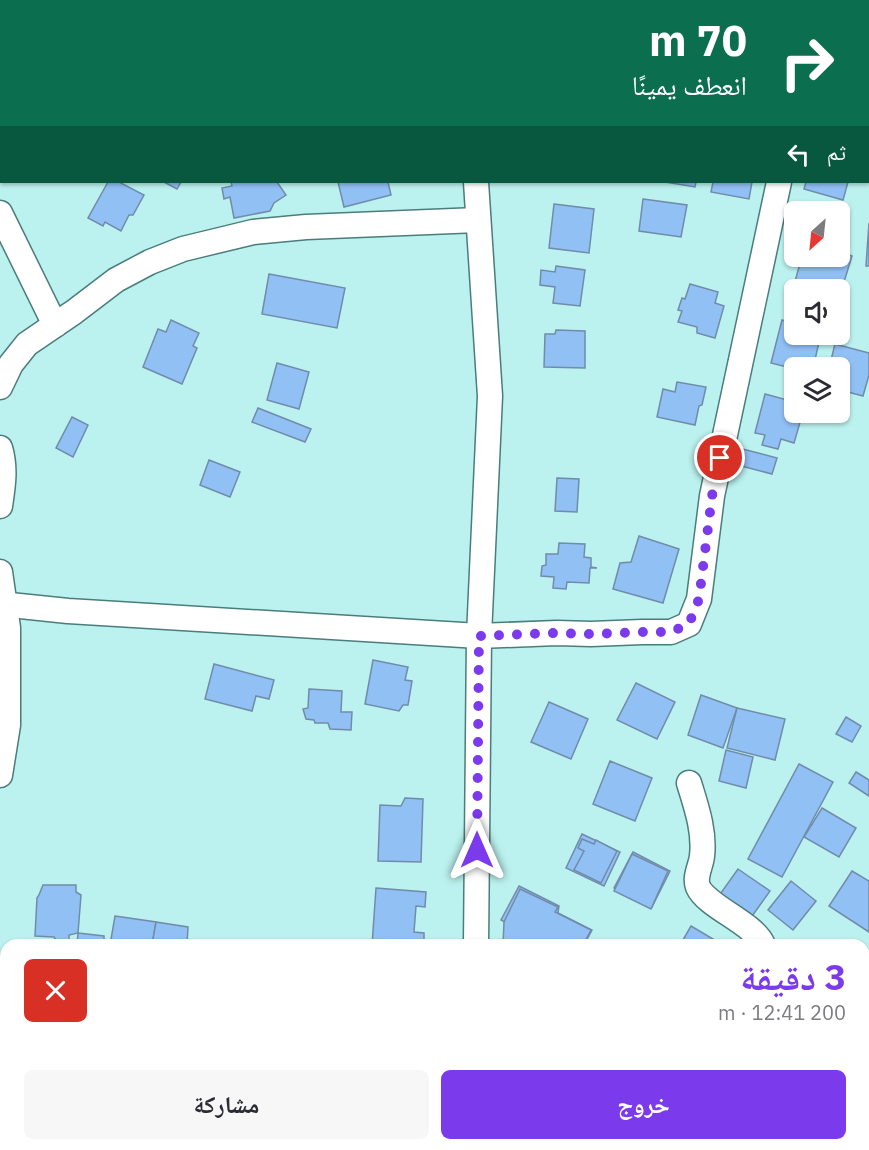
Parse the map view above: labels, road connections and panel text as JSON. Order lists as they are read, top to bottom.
{
  "north": "bottom left",
  "page": {
    "turn": ["70 m", "انعطف يمينًا"],
    "then": "ثم",
    "heading": ["3 دقيقة", "200 m · 12:41"],
    "buttons": ["خروج", "مشاركة"]
  }
}
